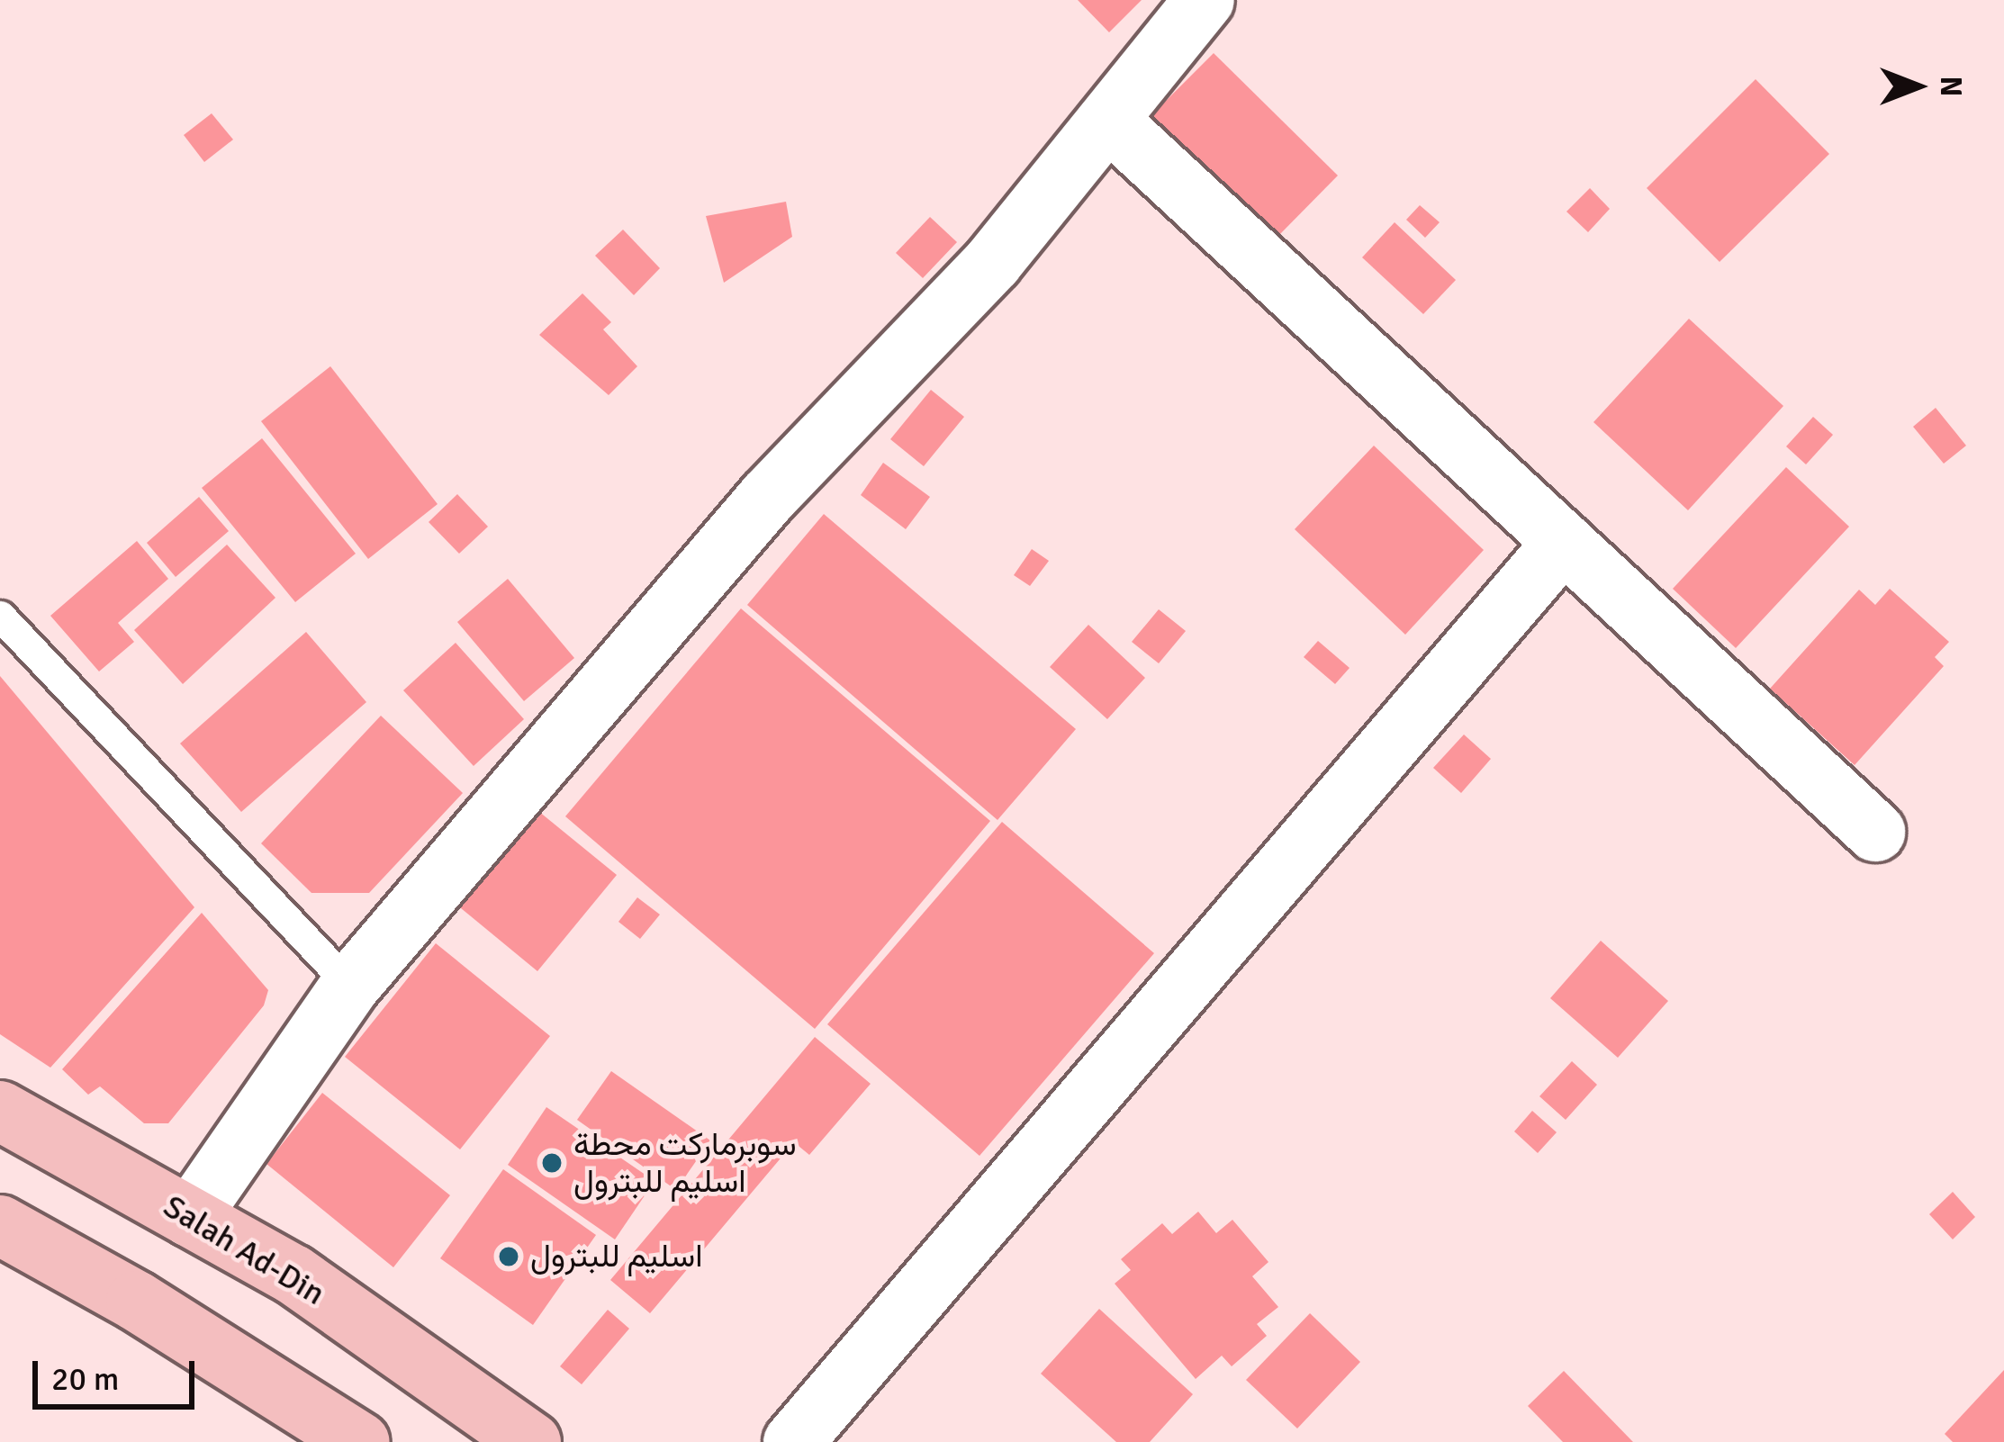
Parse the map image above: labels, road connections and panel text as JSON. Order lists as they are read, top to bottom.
{
  "streets": {
    "highway": ["Salah Ad-Din"]
  },
  "places": ["سوبرماركت محطة اسليم للبترول", "اسليم للبترول"],
  "scale_bar": "20 m",
  "north": "right"
}
